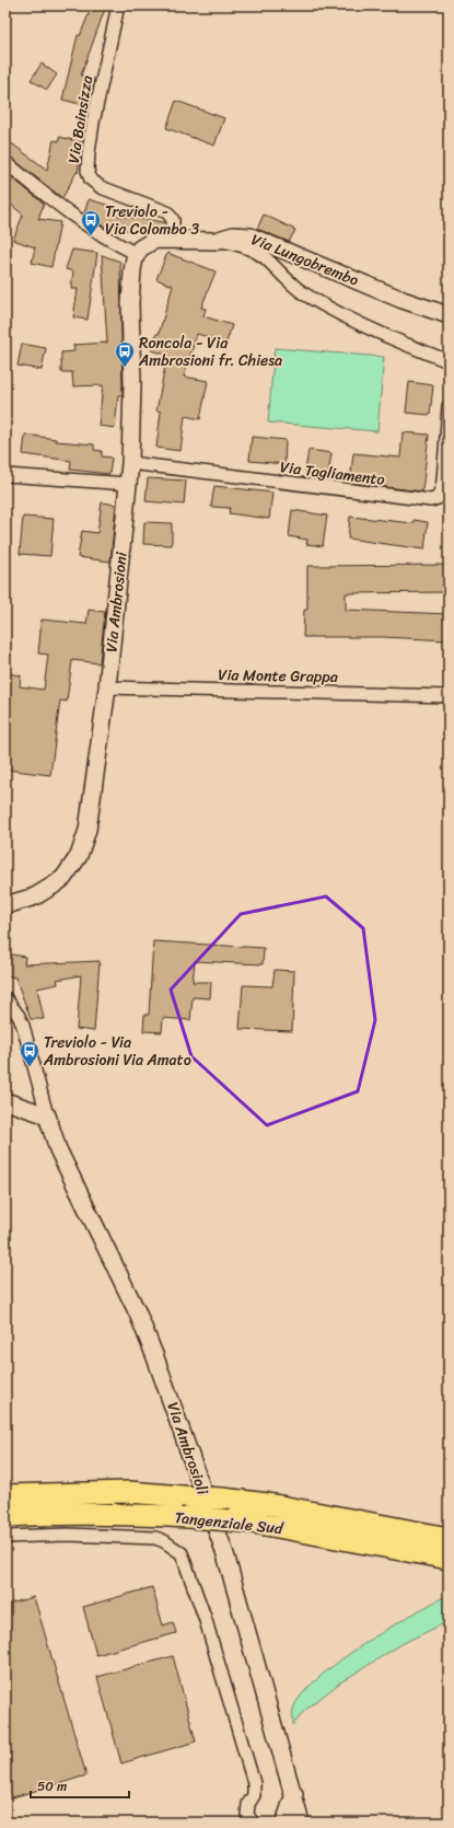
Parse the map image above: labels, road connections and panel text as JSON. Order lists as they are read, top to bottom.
{
  "streets": {
    "highway": ["Tangenziale Sud"],
    "street": [
      "Via Bainsizza",
      "Via Lungobrembo",
      "Via Tagliamento",
      "Via Ambrosioni",
      "Via Monte Grappa",
      "Via Ambrosioli"
    ]
  },
  "crossings": [
    ["Via Bainsizza", "Via Lungobrembo"],
    ["Via Lungobrembo", "Via Ambrosioni"],
    ["Via Tagliamento", "Via Ambrosioni"],
    ["Via Ambrosioni", "Via Monte Grappa"]
  ],
  "places": {
    "bus stop": ["Treviolo - Via Colombo 3", "Roncola - Via Ambrosioni fr. Chiesa", "Treviolo - Via Ambrosioni Via Amato"]
  },
  "scale_bar": "50 m"
}
